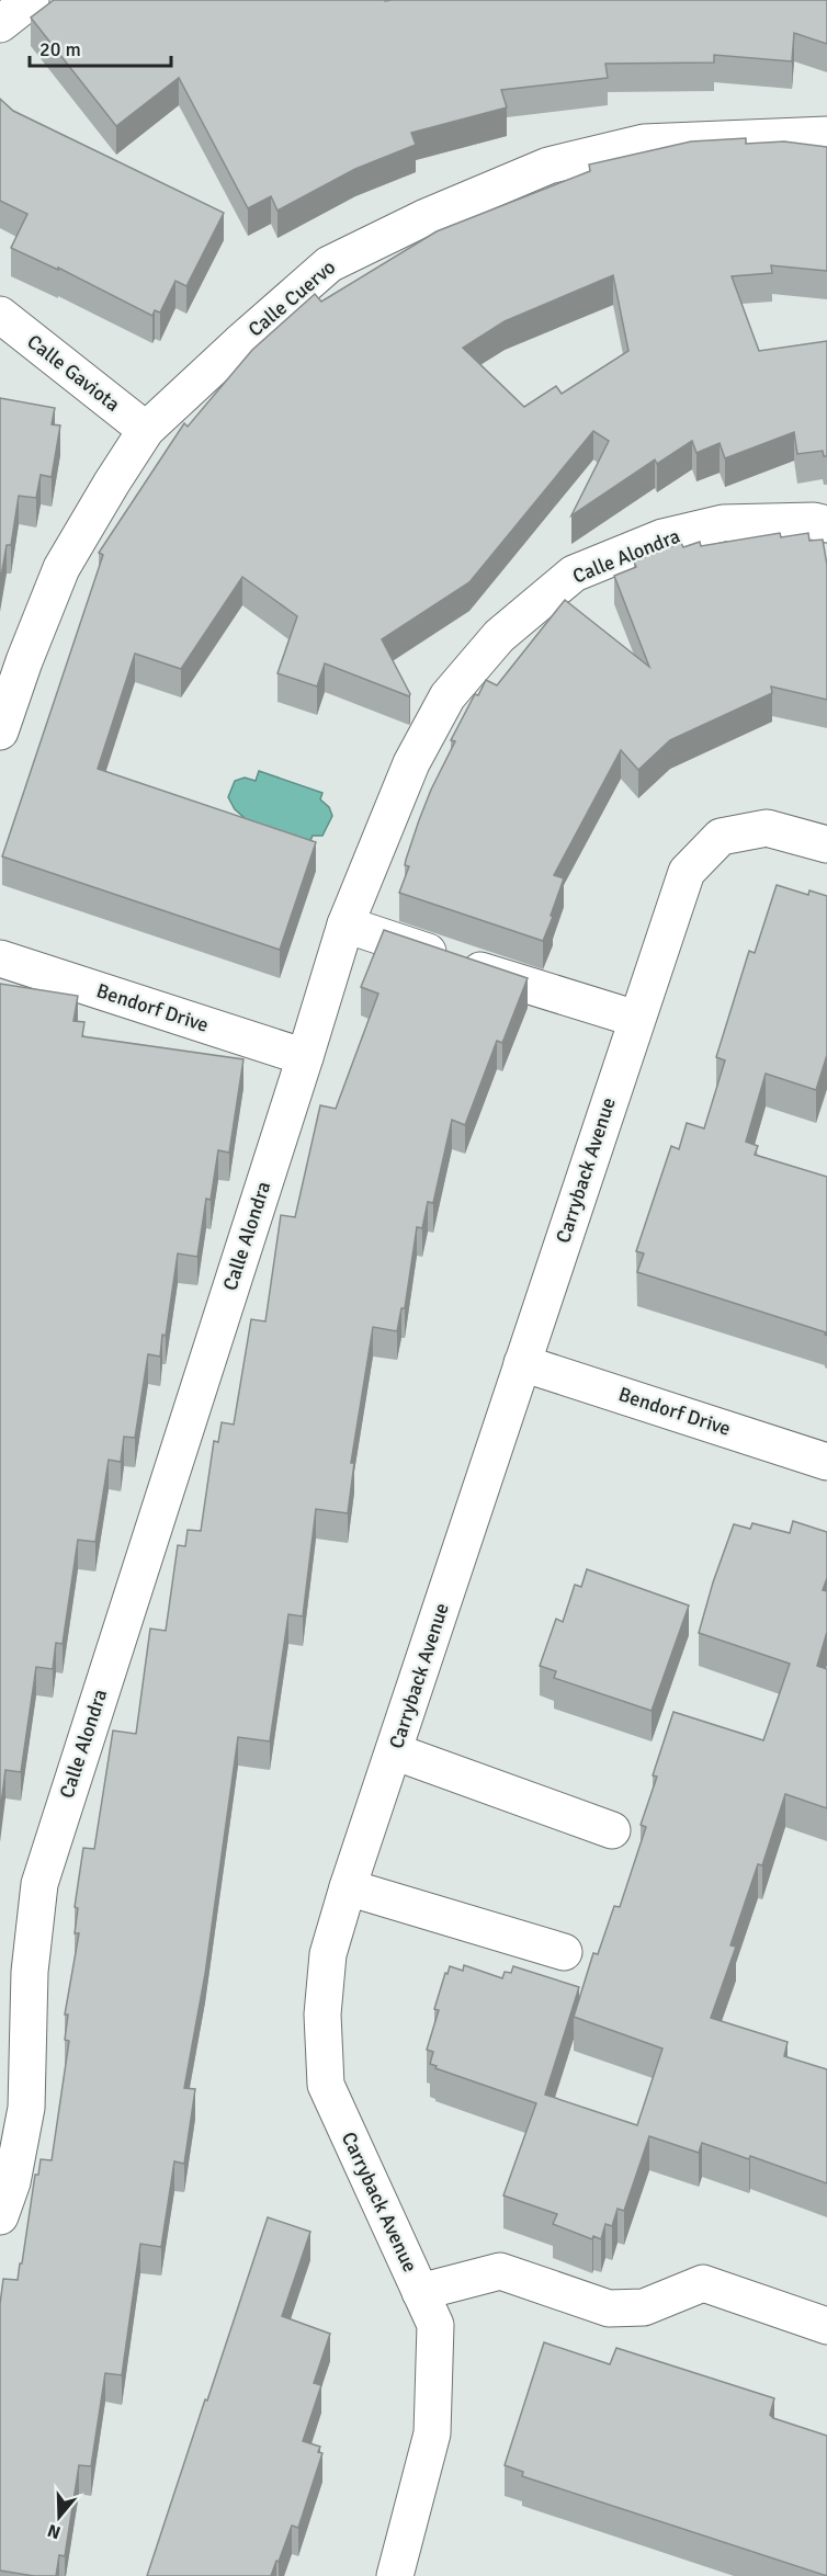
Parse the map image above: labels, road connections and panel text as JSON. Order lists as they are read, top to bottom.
{
  "streets": {
    "street": [
      "Calle Cuervo",
      "Calle Gaviota",
      "Calle Alondra",
      "Bendorf Drive",
      "Carryback Avenue"
    ]
  },
  "crossings": [
    ["Calle Cuervo", "Calle Gaviota"],
    ["Calle Alondra", "Bendorf Drive"],
    ["Bendorf Drive", "Carryback Avenue"]
  ],
  "scale_bar": "20 m",
  "north": "bottom"
}
